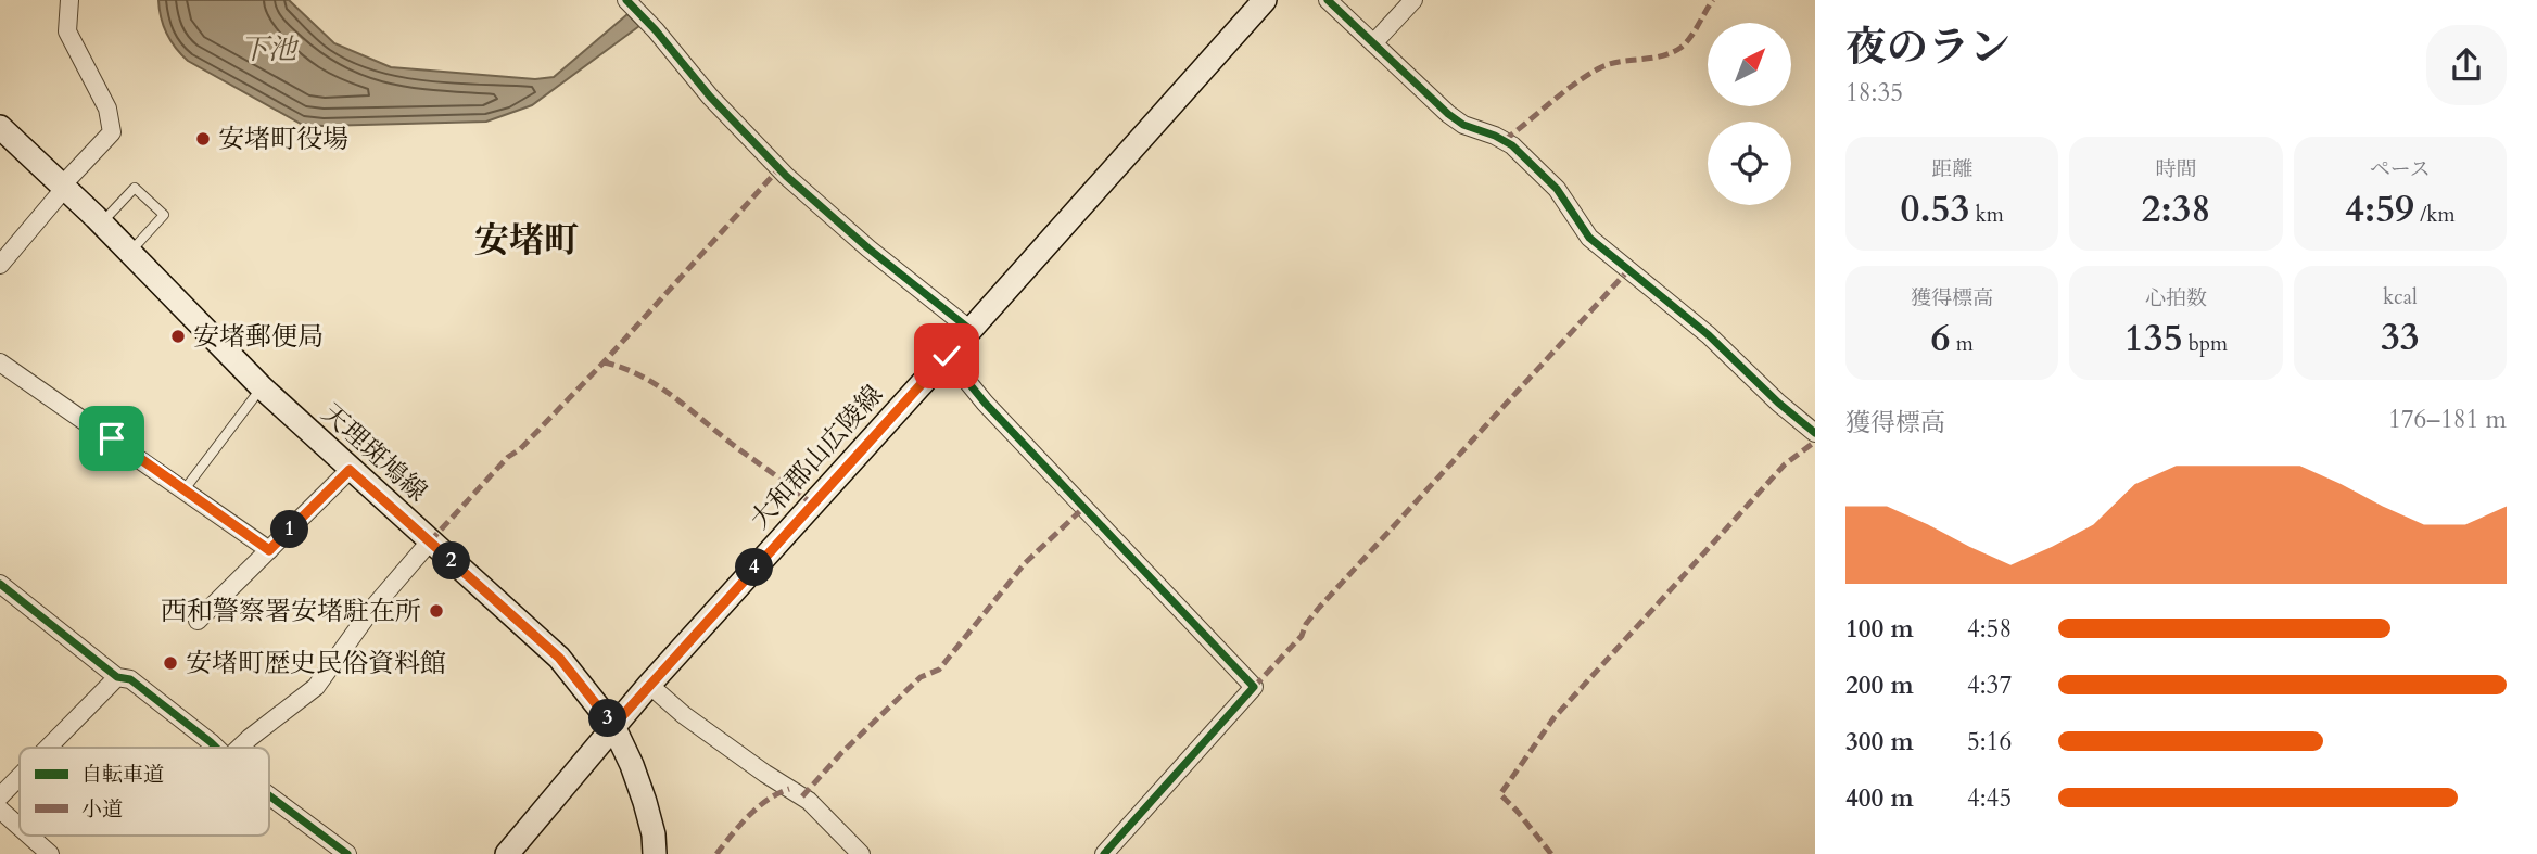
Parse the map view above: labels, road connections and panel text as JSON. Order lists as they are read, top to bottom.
{
  "streets": {
    "main road": ["天理斑鳩線", "大和郡山広陵線"]
  },
  "crossings": [
    ["天理斑鳩線", "大和郡山広陵線"]
  ],
  "districts": ["安堵町"],
  "water": ["下池"],
  "places": [
    "安堵町役場",
    "安堵郵便局",
    "西和警察署安堵駐在所",
    "安堵町歴史民俗資料館"
  ],
  "legend": ["自転車道", "小道"],
  "north": "top right",
  "page": {
    "heading": ["夜のラン", "18:35"],
    "stats": [
      ["距離", "0.53 km"],
      ["時間", "2:38"],
      ["ペース", "4:59 /km"],
      ["獲得標高", "6 m"],
      ["心拍数", "135 bpm"],
      ["kcal", "33"]
    ],
    "chart": ["獲得標高", "176–181 m"],
    "pins": [
      "1",
      "2",
      "4",
      "3"
    ],
    "list": [
      {
        "name": "100 m",
        "note": "4:58"
      },
      {
        "name": "200 m",
        "note": "4:37"
      },
      {
        "name": "300 m",
        "note": "5:16"
      },
      {
        "name": "400 m",
        "note": "4:45"
      }
    ]
  }
}
